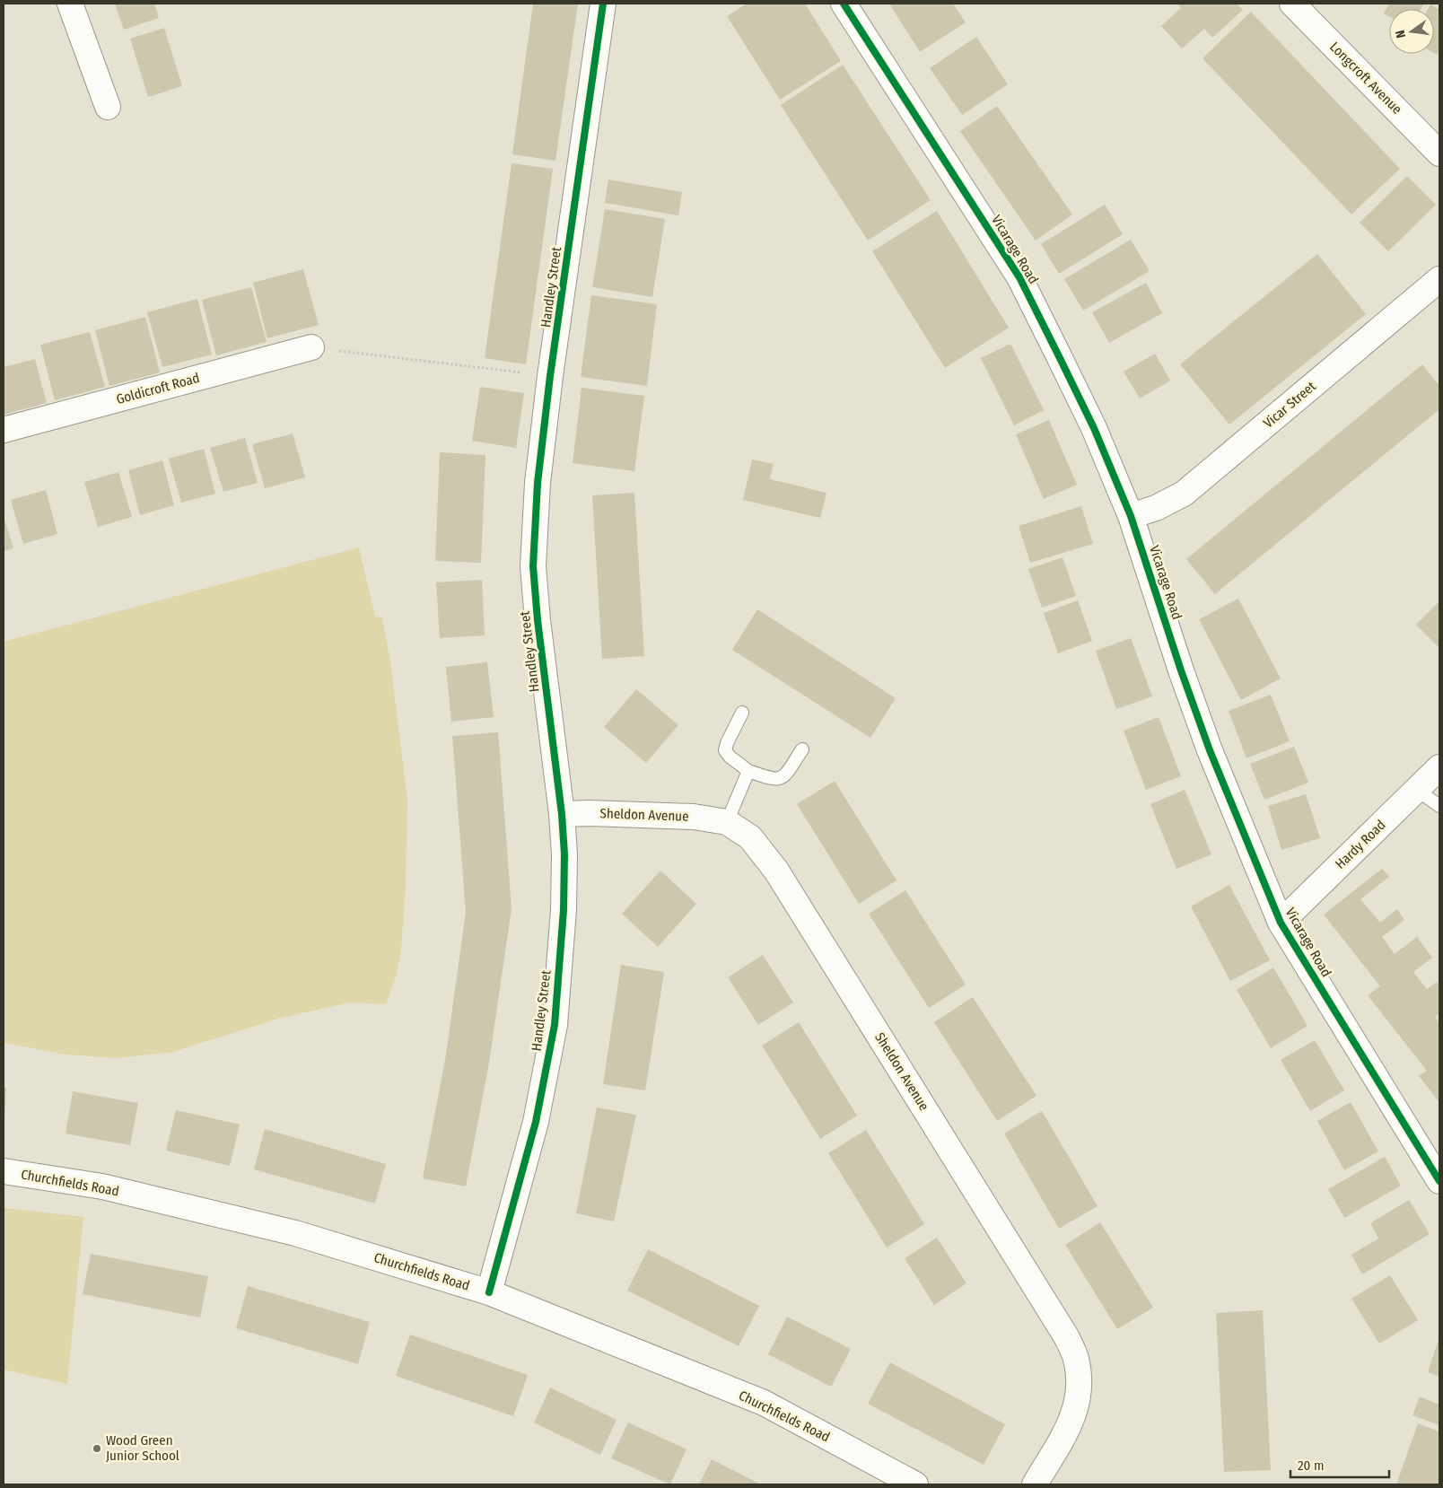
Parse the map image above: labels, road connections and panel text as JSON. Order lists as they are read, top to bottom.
{
  "streets": {
    "street": [
      "Longcroft Avenue",
      "Vicarage Road",
      "Handley Street",
      "Goldicroft Road",
      "Vicar Street",
      "Sheldon Avenue",
      "Hardy Road",
      "Churchfields Road"
    ]
  },
  "crossings": [
    ["Vicarage Road", "Vicar Street"],
    ["Vicarage Road", "Hardy Road"],
    ["Handley Street", "Sheldon Avenue"],
    ["Handley Street", "Churchfields Road"]
  ],
  "places": ["Wood Green Junior School"],
  "scale_bar": "20 m",
  "north": "left"
}
